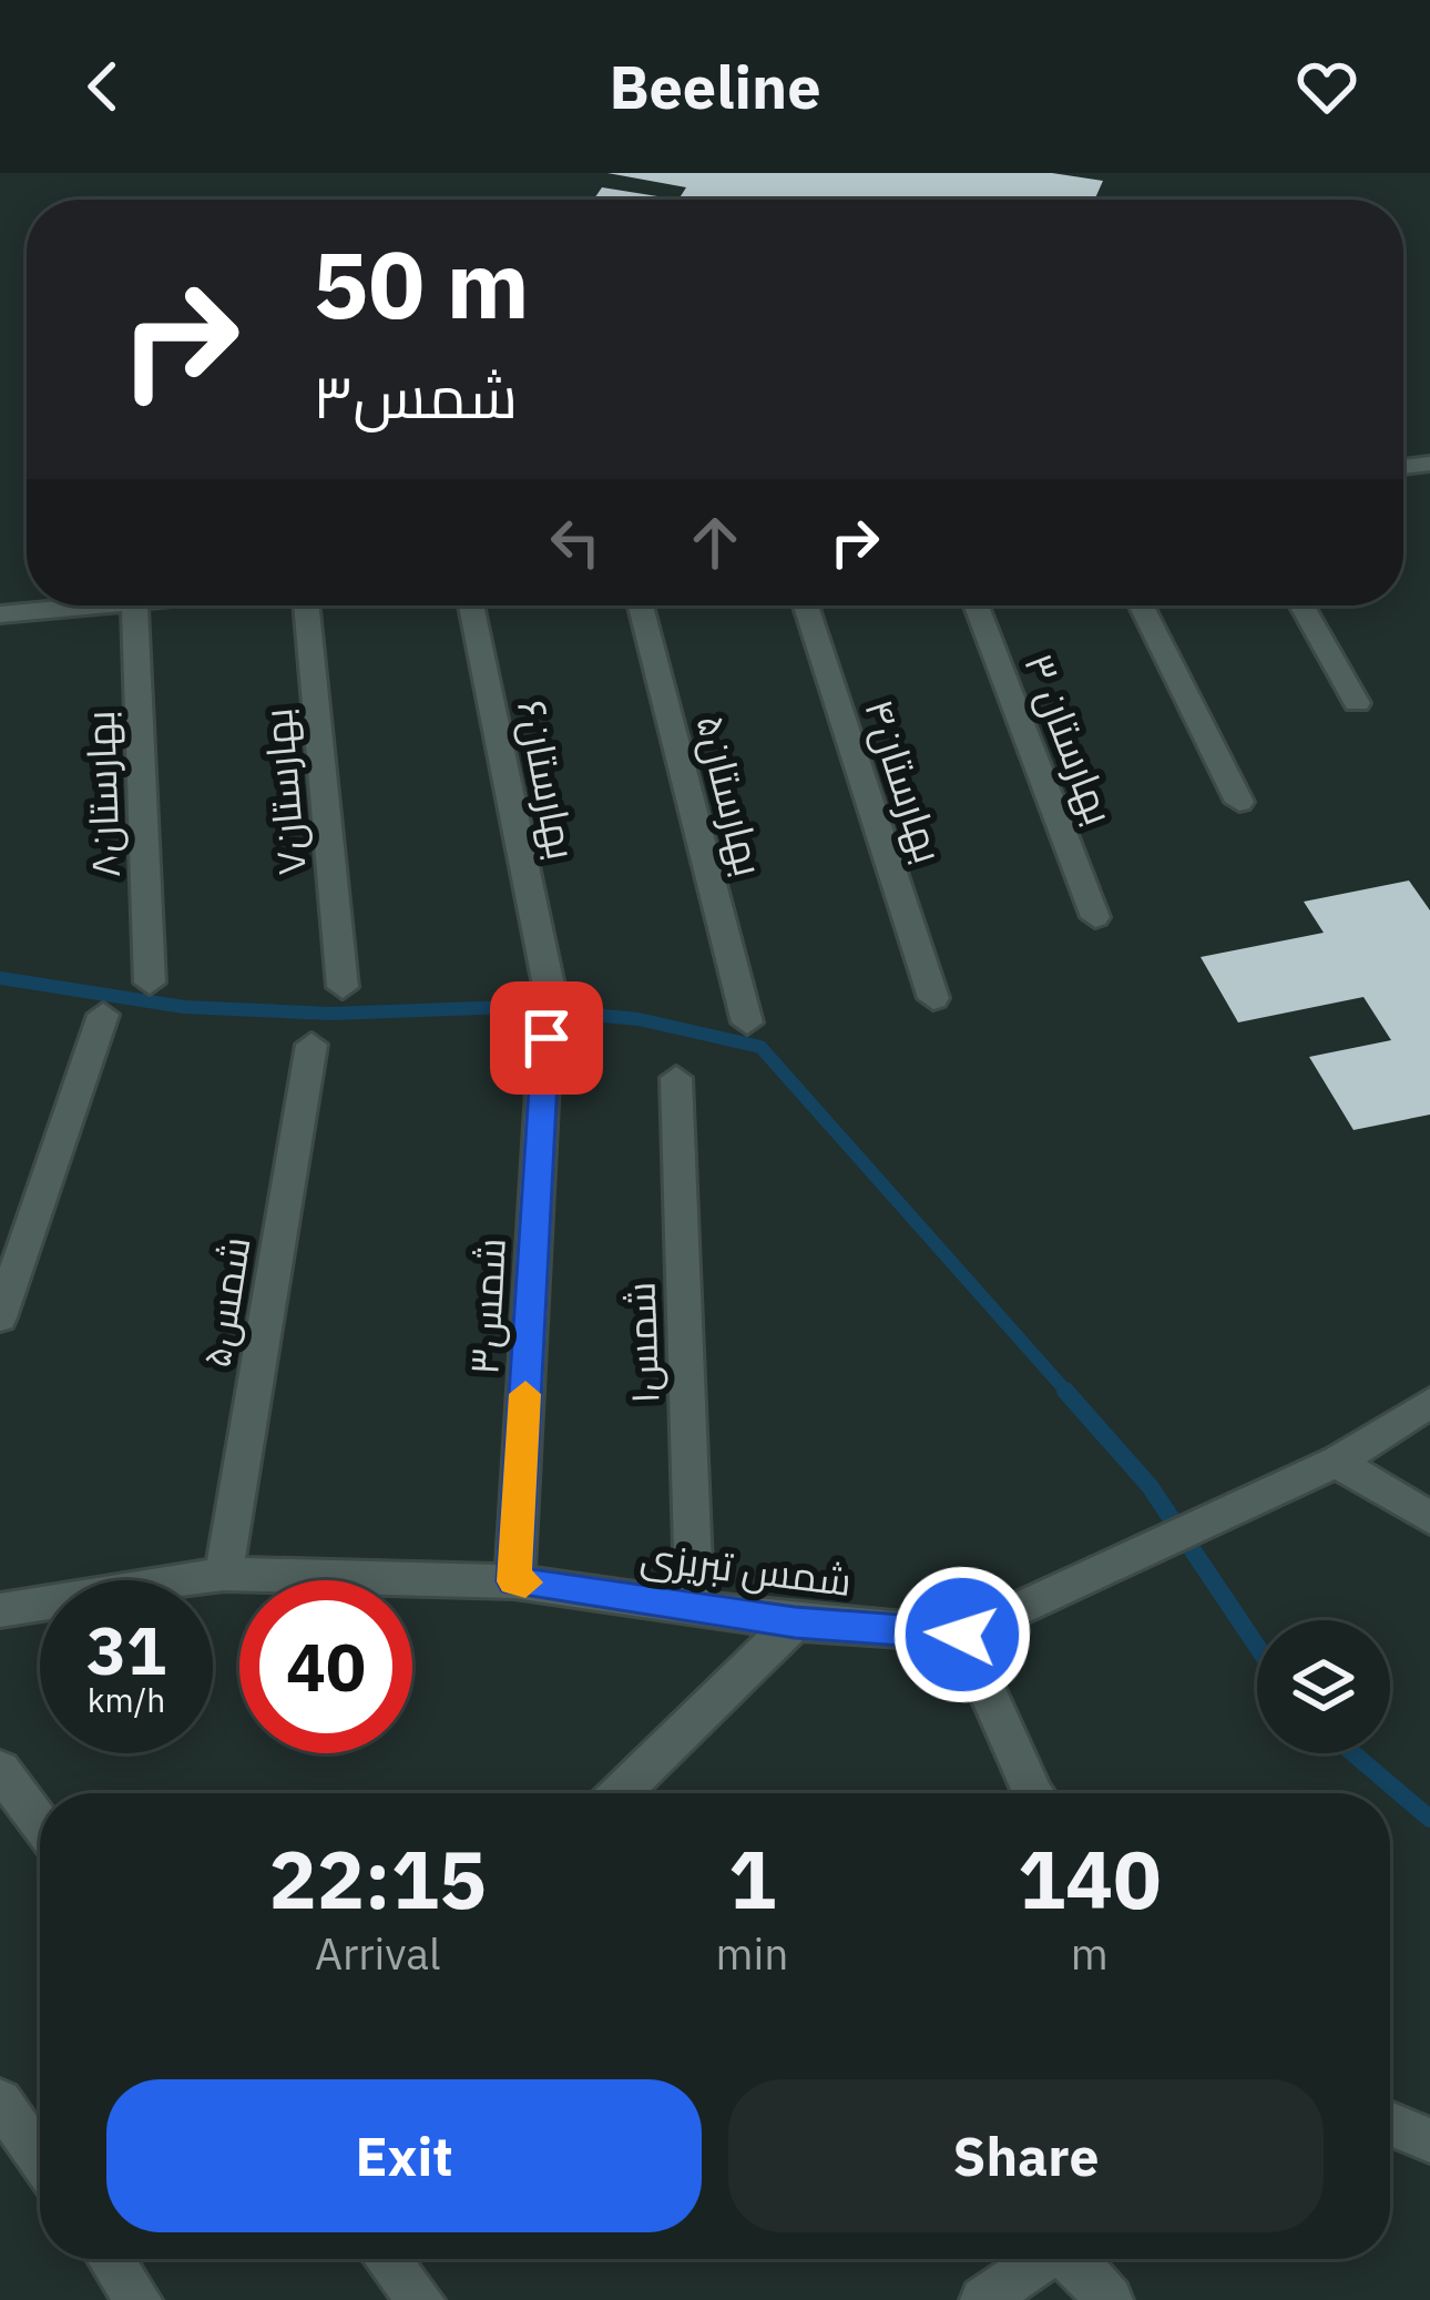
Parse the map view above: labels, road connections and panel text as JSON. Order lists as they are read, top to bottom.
{
  "streets": {
    "street": [
      "بهارستان ۳",
      "بهارستان۶",
      "بهارستان۴",
      "بهارستان۷",
      "بهارستان۸",
      "بهارستان۵",
      "شمس۵",
      "شمس۳",
      "شمس۱",
      "شمس تبریزی"
    ]
  },
  "crossings": [
    ["شمس۵", "شمس تبریزی"],
    ["شمس۳", "شمس تبریزی"],
    ["شمس۱", "شمس تبریزی"]
  ],
  "page": {
    "header": "Beeline",
    "turn": ["50 m", "شمس۳"],
    "speed": "31 km/h",
    "limit": "40",
    "eta": [
      "22:15",
      "Arrival",
      "1",
      "min",
      "140",
      "m"
    ],
    "buttons": ["Exit", "Share"]
  }
}
